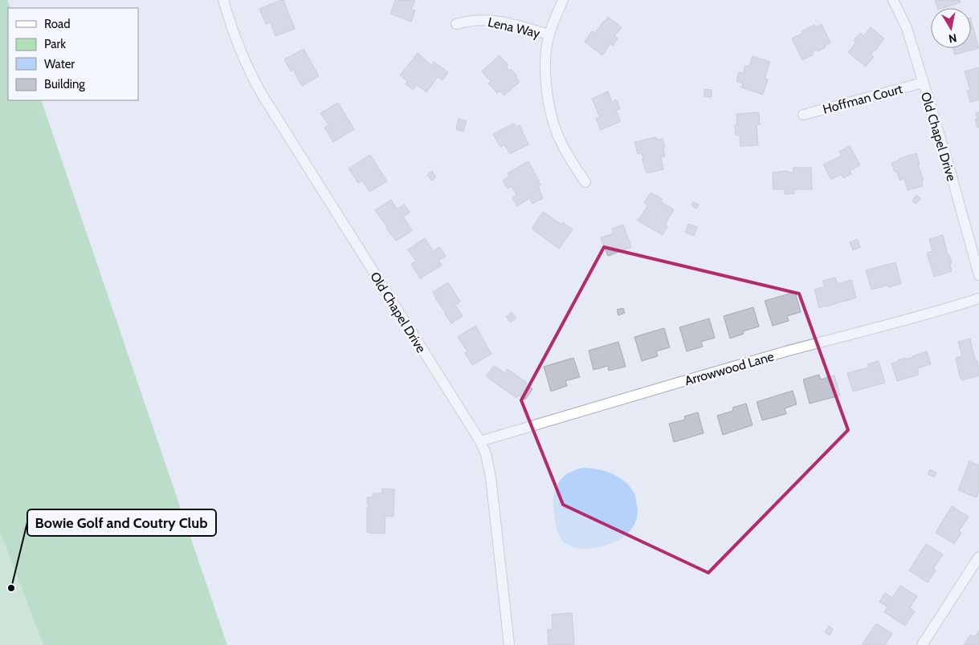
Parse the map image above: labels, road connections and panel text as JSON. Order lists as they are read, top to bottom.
{
  "streets": {
    "street": [
      "Lena Way",
      "Hoffman Court",
      "Old Chapel Drive",
      "Arrowwood Lane"
    ]
  },
  "crossings": [
    ["Hoffman Court", "Old Chapel Drive"],
    ["Old Chapel Drive", "Arrowwood Lane"]
  ],
  "places": ["Bowie Golf and Coutry Club"],
  "legend": [
    "Road",
    "Park",
    "Water",
    "Building"
  ],
  "north": "bottom"
}
